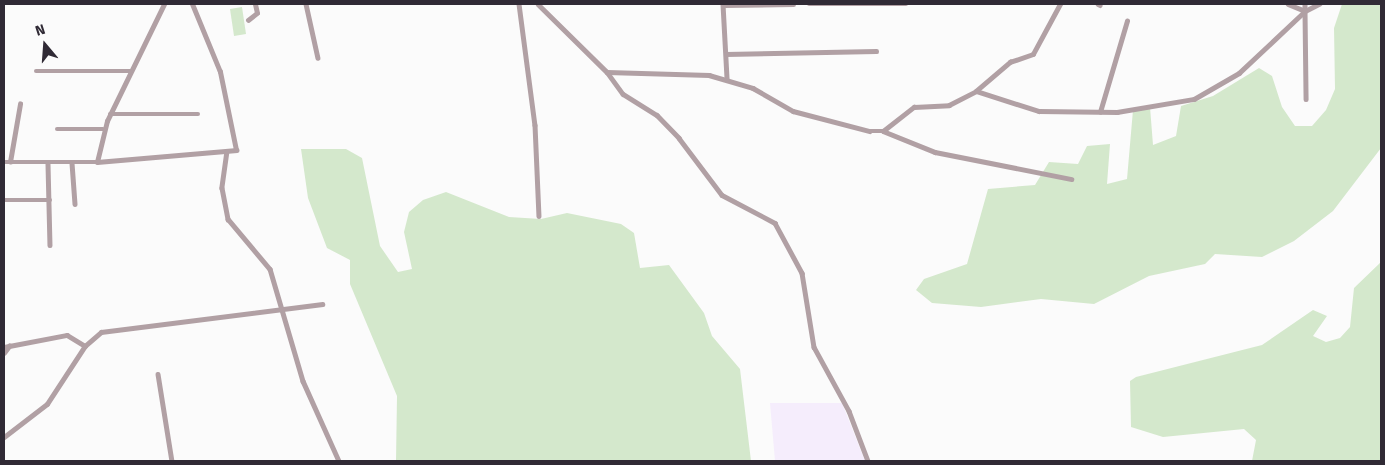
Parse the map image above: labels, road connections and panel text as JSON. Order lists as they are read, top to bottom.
{
  "north": "top"
}
